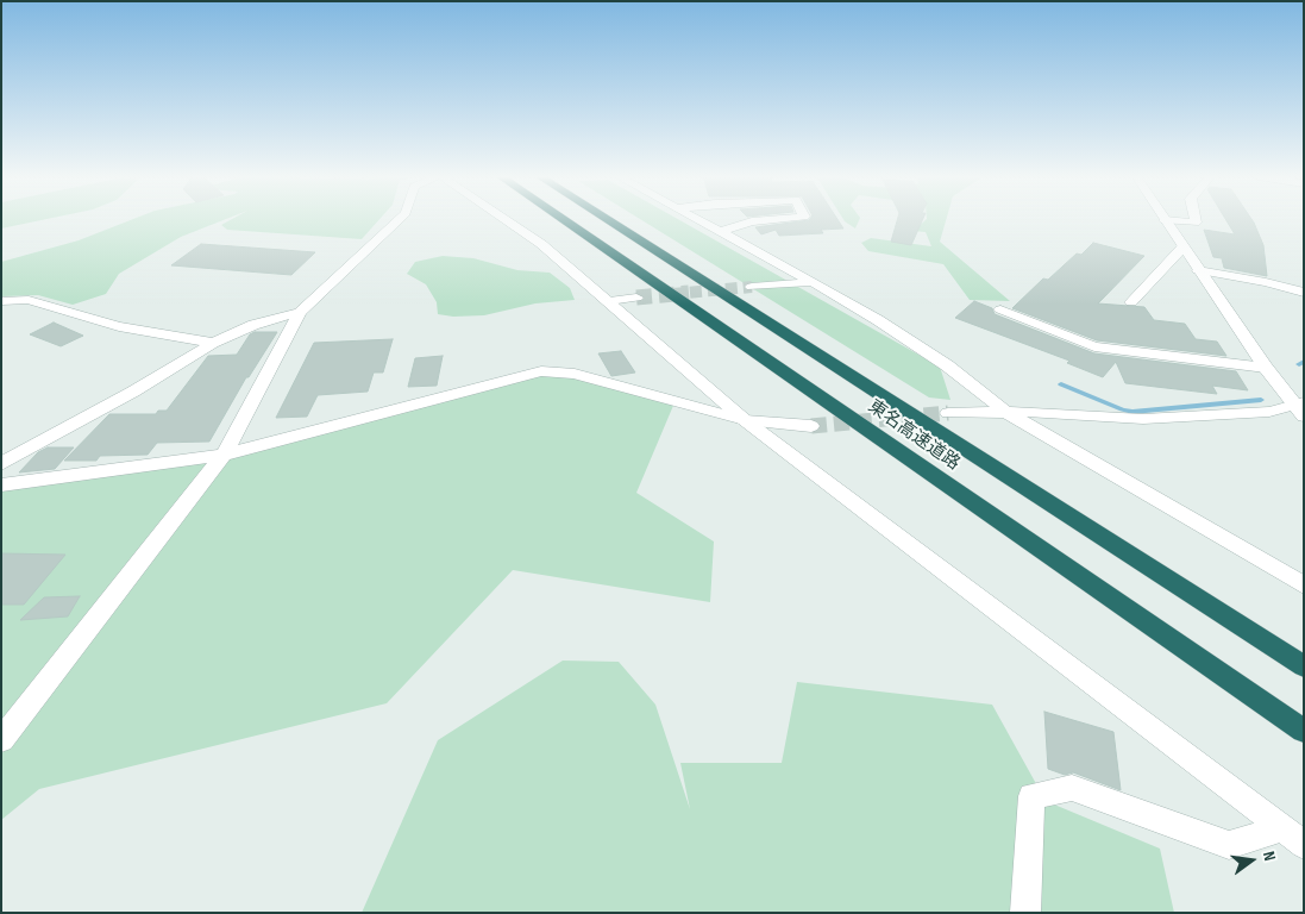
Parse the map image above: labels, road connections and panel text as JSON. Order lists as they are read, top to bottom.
{
  "streets": {
    "highway": ["東名高速道路"]
  },
  "north": "right"
}
